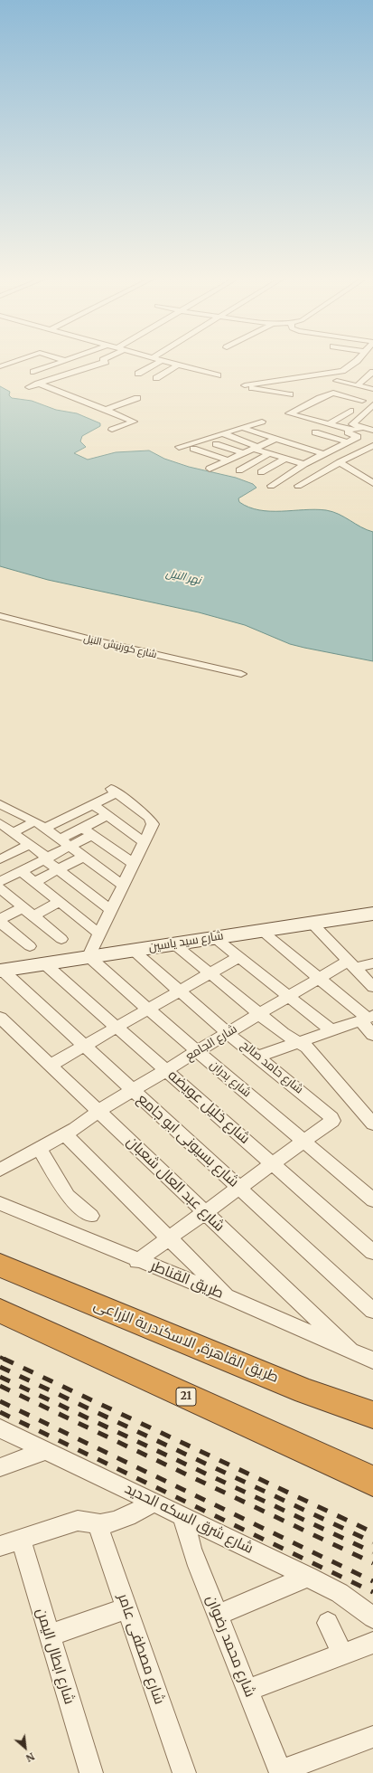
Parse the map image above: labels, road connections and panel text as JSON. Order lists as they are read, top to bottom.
{
  "streets": {
    "highway": ["طريق القاهرة, الاسكندرية الزراعى", "21"],
    "street": [
      "شارع كورنيش النيل",
      "شارع سيد ياسين",
      "شارع الجامع",
      "شارع حامد صالح",
      "شارع بدران",
      "شارع خليل عويضه",
      "شارع بسيونى ابو جامع",
      "شارع عبد العال شعبان",
      "طريق القناطر",
      "شارع شرق السكه الحديد",
      "شارع محمد رضوان",
      "شارع مصطفى عامر",
      "شارع ابطال اليمن"
    ]
  },
  "crossings": [
    ["شارع سيد ياسين", "شارع حامد صالح"],
    ["شارع سيد ياسين", "شارع بدران"],
    ["شارع سيد ياسين", "شارع خليل عويضه"],
    ["شارع سيد ياسين", "شارع بسيونى ابو جامع"],
    ["شارع الجامع", "شارع حامد صالح"],
    ["شارع الجامع", "شارع بدران"],
    ["شارع الجامع", "شارع خليل عويضه"],
    ["شارع الجامع", "شارع بسيونى ابو جامع"],
    ["شارع الجامع", "شارع عبد العال شعبان"],
    ["شارع حامد صالح", "شارع بدران"],
    ["شارع عبد العال شعبان", "طريق القناطر"],
    ["شارع شرق السكه الحديد", "شارع محمد رضوان"]
  ],
  "water": ["نهر النيل"],
  "north": "bottom right"
}
